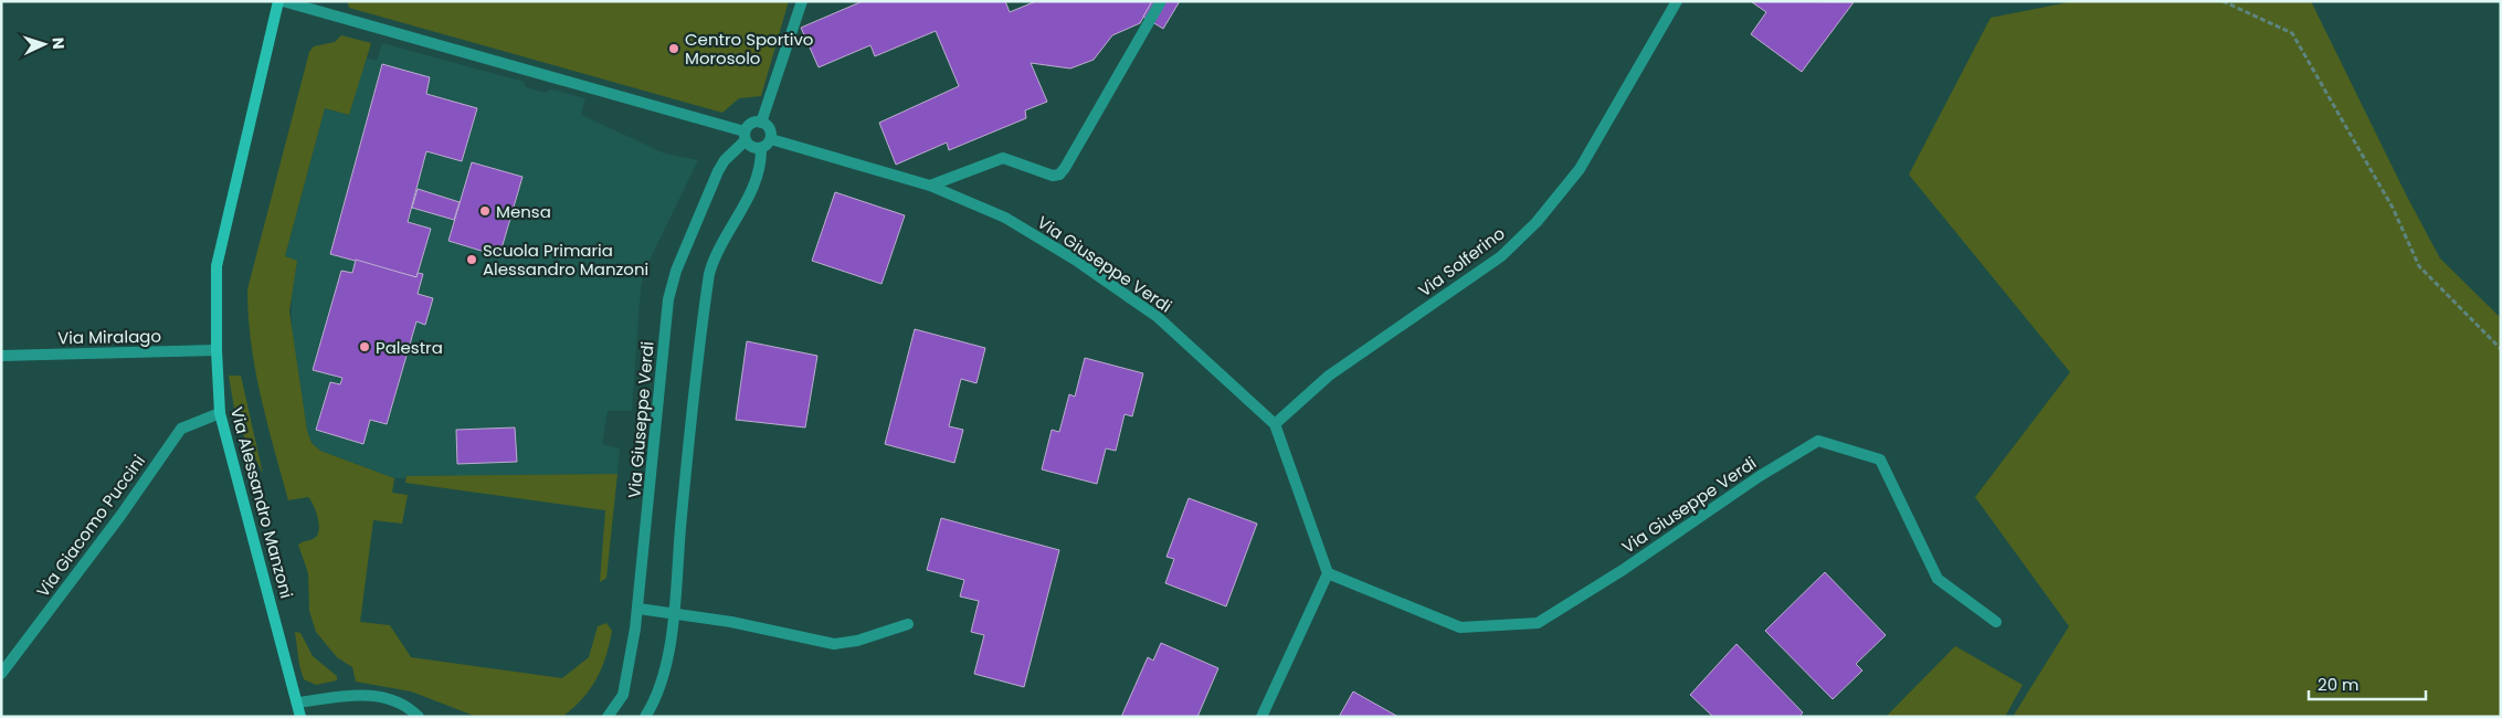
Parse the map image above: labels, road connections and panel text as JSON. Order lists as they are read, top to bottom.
{
  "streets": {
    "street": [
      "Via Solferino",
      "Via Giuseppe Verdi",
      "Via Miralago",
      "Via Alessandro Manzoni",
      "Via Giacomo Puccini"
    ]
  },
  "crossings": [
    ["Via Solferino", "Via Giuseppe Verdi"],
    ["Via Miralago", "Via Alessandro Manzoni"],
    ["Via Alessandro Manzoni", "Via Giacomo Puccini"]
  ],
  "places": [
    "Centro Sportivo Morosolo",
    "Mensa",
    "Scuola Primaria Alessandro Manzoni",
    "Palestra"
  ],
  "scale_bar": "20 m",
  "north": "right"
}
